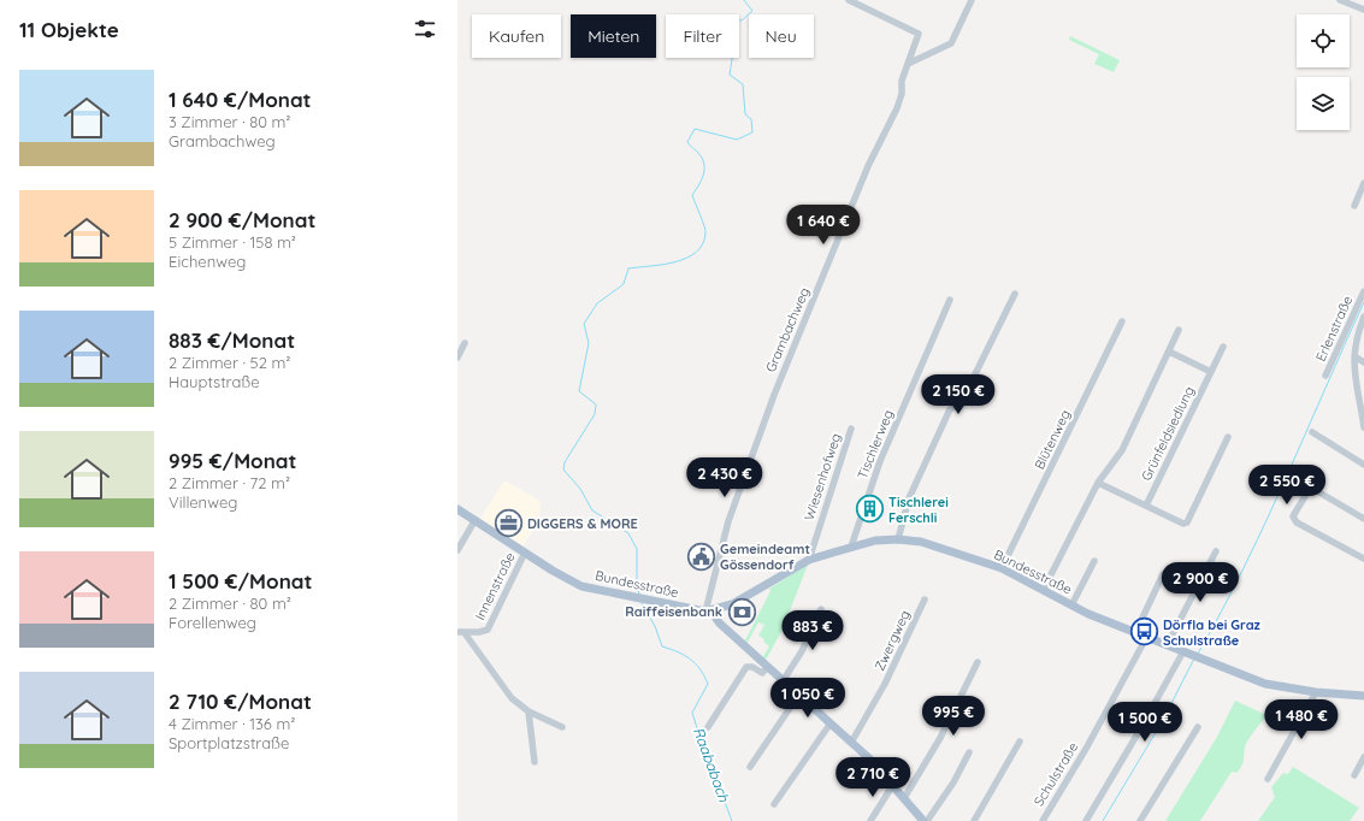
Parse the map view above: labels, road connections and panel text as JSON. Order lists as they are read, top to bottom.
{
  "streets": {
    "main road": ["Bundesstraße"],
    "street": [
      "Erlenstraße",
      "Grambachweg",
      "Grünfeldsiedlung",
      "Blütenweg",
      "Tischlerweg",
      "Wiesenhofweg",
      "Innenstraße",
      "Zwergweg",
      "Schulstraße"
    ]
  },
  "crossings": [
    ["Grambachweg", "Bundesstraße"],
    ["Blütenweg", "Bundesstraße"],
    ["Tischlerweg", "Bundesstraße"],
    ["Wiesenhofweg", "Bundesstraße"],
    ["Bundesstraße", "Innenstraße"],
    ["Bundesstraße", "Schulstraße"]
  ],
  "water": ["Raababach"],
  "places": {
    "building": ["Tischlerei Ferschli"],
    "office": ["DIGGERS & MORE"],
    "public building": ["Gemeindeamt Gössendorf"],
    "bank": ["Raiffeisenbank"],
    "bus stop": ["Dörfla bei Graz Schulstraße"]
  },
  "page": {
    "heading": "11 Objekte",
    "chip": [
      "Kaufen",
      "Mieten",
      "Filter",
      "Neu"
    ],
    "list": [
      {
        "name": "1 640 €/Monat",
        "note": "3 Zimmer · 80 m² · Grambachweg"
      },
      {
        "name": "2 900 €/Monat",
        "note": "5 Zimmer · 158 m² · Eichenweg"
      },
      {
        "name": "883 €/Monat",
        "note": "2 Zimmer · 52 m² · Hauptstraße"
      },
      {
        "name": "995 €/Monat",
        "note": "2 Zimmer · 72 m² · Villenweg"
      },
      {
        "name": "1 500 €/Monat",
        "note": "2 Zimmer · 80 m² · Forellenweg"
      },
      {
        "name": "2 710 €/Monat",
        "note": "4 Zimmer · 136 m² · Sportplatzstraße"
      }
    ],
    "price": [
      "1 640 €",
      "2 150 €",
      "2 430 €",
      "2 550 €",
      "2 900 €",
      "883 €",
      "1 050 €",
      "995 €",
      "1 480 €",
      "1 500 €",
      "2 710 €"
    ]
  }
}
